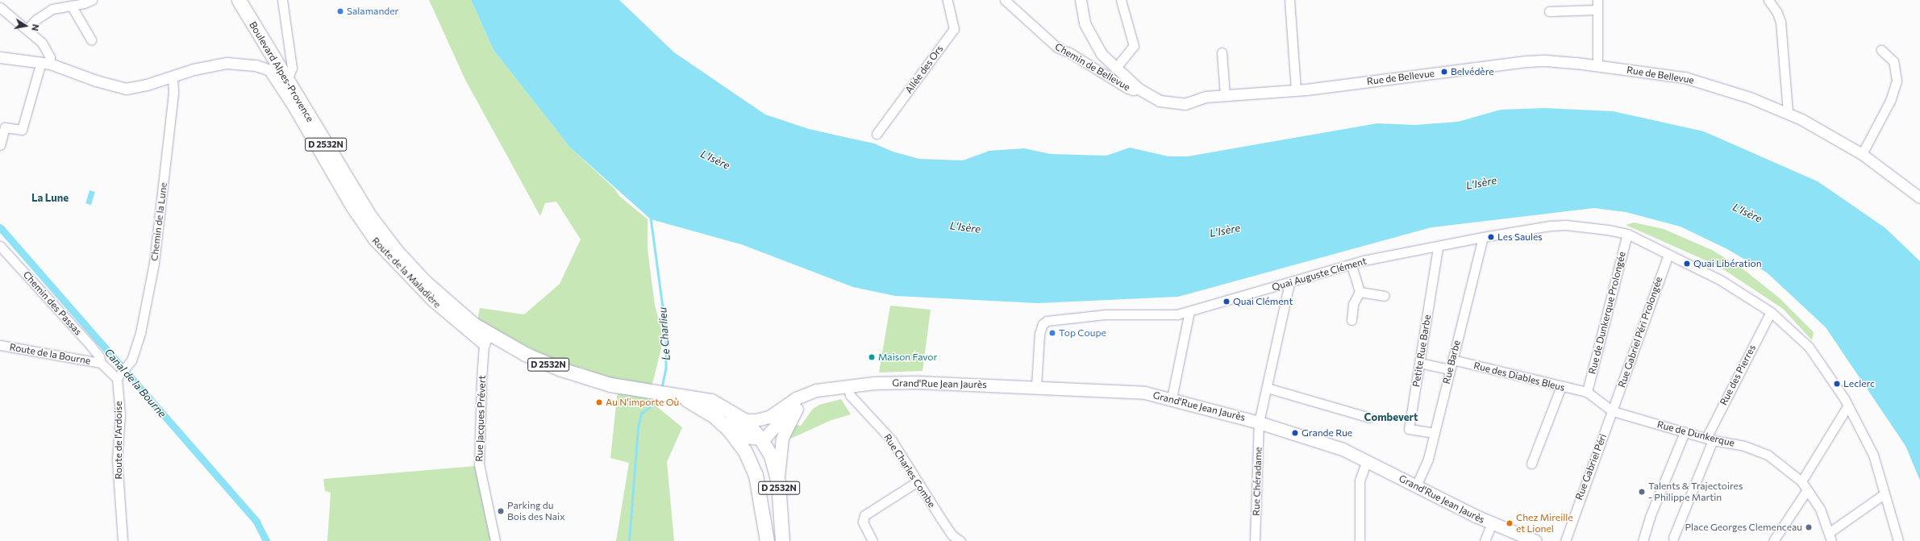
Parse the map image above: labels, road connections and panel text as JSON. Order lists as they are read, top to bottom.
{
  "streets": {
    "main road": ["Boulevard Alpes-Provence", "D 2532N", "Grand'Rue Jean Jaurès"],
    "street": [
      "Chemin de Bellevue",
      "Allée des Ors",
      "Rue de Bellevue",
      "Chemin de la Lune",
      "Route de la Maladière",
      "Quai Auguste Clément",
      "Chemin des Passas",
      "Rue de Dunkerque Prolongée",
      "Rue Gabriel Péri Prolongée",
      "Petite Rue Barbe",
      "Route de la Bourne",
      "Rue Barbe",
      "Rue des Pierres",
      "Rue des Diables Bleus",
      "Rue Jacques Prévert",
      "Rue de Dunkerque",
      "Route de l'Ardoise",
      "Rue Gabriel Péri",
      "Rue Charles Combe",
      "Rue Chéradame"
    ]
  },
  "crossings": [
    ["Chemin de Bellevue", "Rue de Bellevue"],
    ["Boulevard Alpes-Provence", "D 2532N"],
    ["Boulevard Alpes-Provence", "Route de la Maladière"],
    ["Boulevard Alpes-Provence", "Rue Jacques Prévert"],
    ["Chemin de la Lune", "Route de la Maladière"],
    ["Chemin de la Lune", "Chemin des Passas"],
    ["Chemin de la Lune", "Route de l'Ardoise"],
    ["Route de la Maladière", "Rue Jacques Prévert"],
    ["Quai Auguste Clément", "Rue de Dunkerque Prolongée"],
    ["Quai Auguste Clément", "Rue Gabriel Péri Prolongée"],
    ["Quai Auguste Clément", "Petite Rue Barbe"],
    ["Quai Auguste Clément", "Rue Barbe"],
    ["Quai Auguste Clément", "Rue des Pierres"],
    ["Quai Auguste Clément", "Grand'Rue Jean Jaurès"],
    ["Quai Auguste Clément", "Rue Chéradame"],
    ["Chemin des Passas", "Route de la Bourne"],
    ["Chemin des Passas", "Route de l'Ardoise"],
    ["Rue de Dunkerque Prolongée", "Rue des Diables Bleus"],
    ["Rue de Dunkerque Prolongée", "Rue de Dunkerque"],
    ["Rue Gabriel Péri Prolongée", "Rue de Dunkerque"],
    ["Rue Gabriel Péri Prolongée", "Rue Gabriel Péri"],
    ["Petite Rue Barbe", "Rue Barbe"],
    ["Rue Barbe", "Rue des Diables Bleus"],
    ["Rue Barbe", "Grand'Rue Jean Jaurès"],
    ["Rue des Pierres", "Rue de Dunkerque"],
    ["Rue des Diables Bleus", "Rue de Dunkerque"],
    ["Grand'Rue Jean Jaurès", "Rue Charles Combe"],
    ["Grand'Rue Jean Jaurès", "Rue Chéradame"],
    ["Rue de Dunkerque", "Rue Gabriel Péri"]
  ],
  "districts": ["La Lune", "Combevert"],
  "water": ["L'Isère", "Le Charlieu", "Canal de la Bourne"],
  "places": [
    "Salamander",
    "Belvédère",
    "Les Saules",
    "Quai Libération",
    "Quai Clément",
    "Top Coupe",
    "Maison Favor",
    "Leclerc",
    "Au N'importe Où",
    "Grande Rue",
    "Talents & Trajectoires - Philippe Martin",
    "Parking du Bois des Naix",
    "Chez Mireille et Lionel",
    "Place Georges Clemenceau"
  ],
  "north": "right"
}
